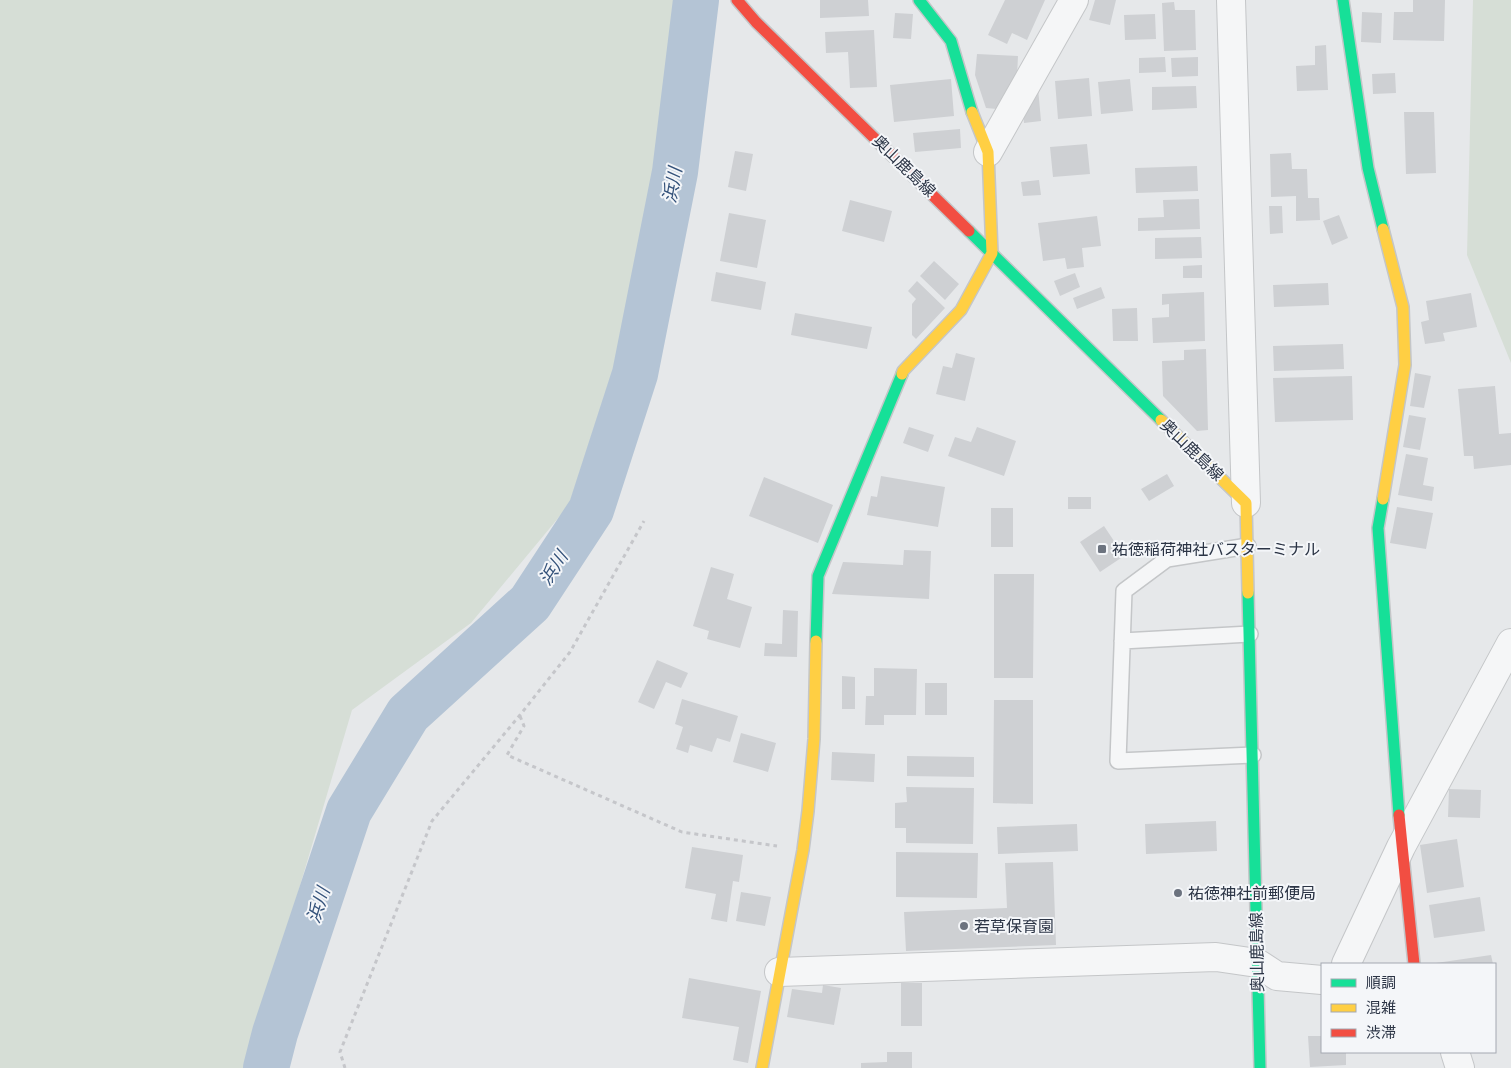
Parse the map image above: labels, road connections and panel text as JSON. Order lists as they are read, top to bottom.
{
  "streets": {
    "street": ["奥山鹿島線"]
  },
  "water": ["浜川"],
  "places": {
    "transit": ["祐徳稲荷神社バスターミナル"],
    "other": ["祐徳神社前郵便局", "若草保育園"]
  },
  "legend": ["順調", "混雑", "渋滞"]
}
